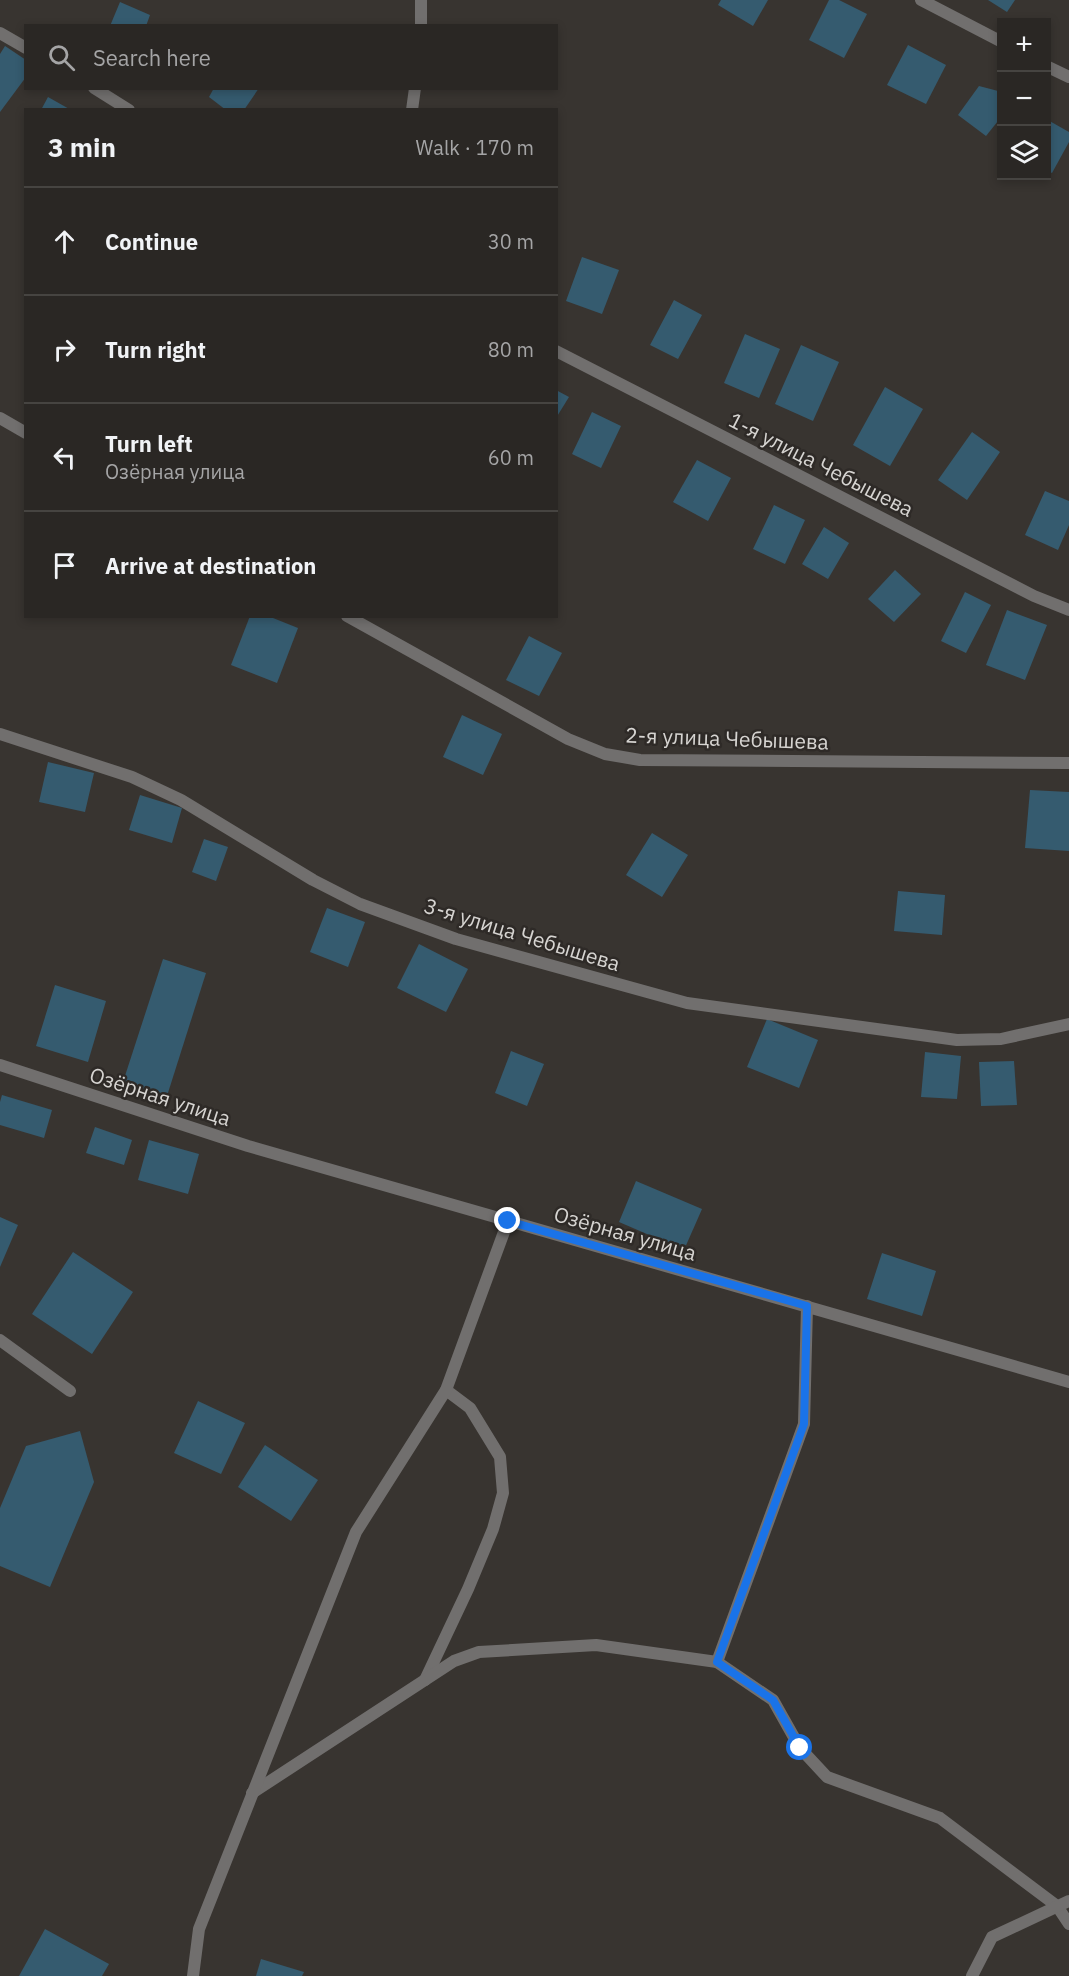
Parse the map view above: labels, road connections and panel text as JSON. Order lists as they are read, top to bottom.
{
  "streets": {
    "street": [
      "1-я улица Чебышева",
      "2-я улица Чебышева",
      "3-я улица Чебышева",
      "Озёрная улица"
    ]
  },
  "page": {
    "map_buttons": ["+", "−"],
    "search": "Search here",
    "heading": ["3 min", "Walk · 170 m"],
    "list": [
      ["Continue", "30 m"],
      ["Turn right", "80 m"],
      ["Turn left", "Озёрная улица", "60 m"],
      "Arrive at destination"
    ]
  }
}
